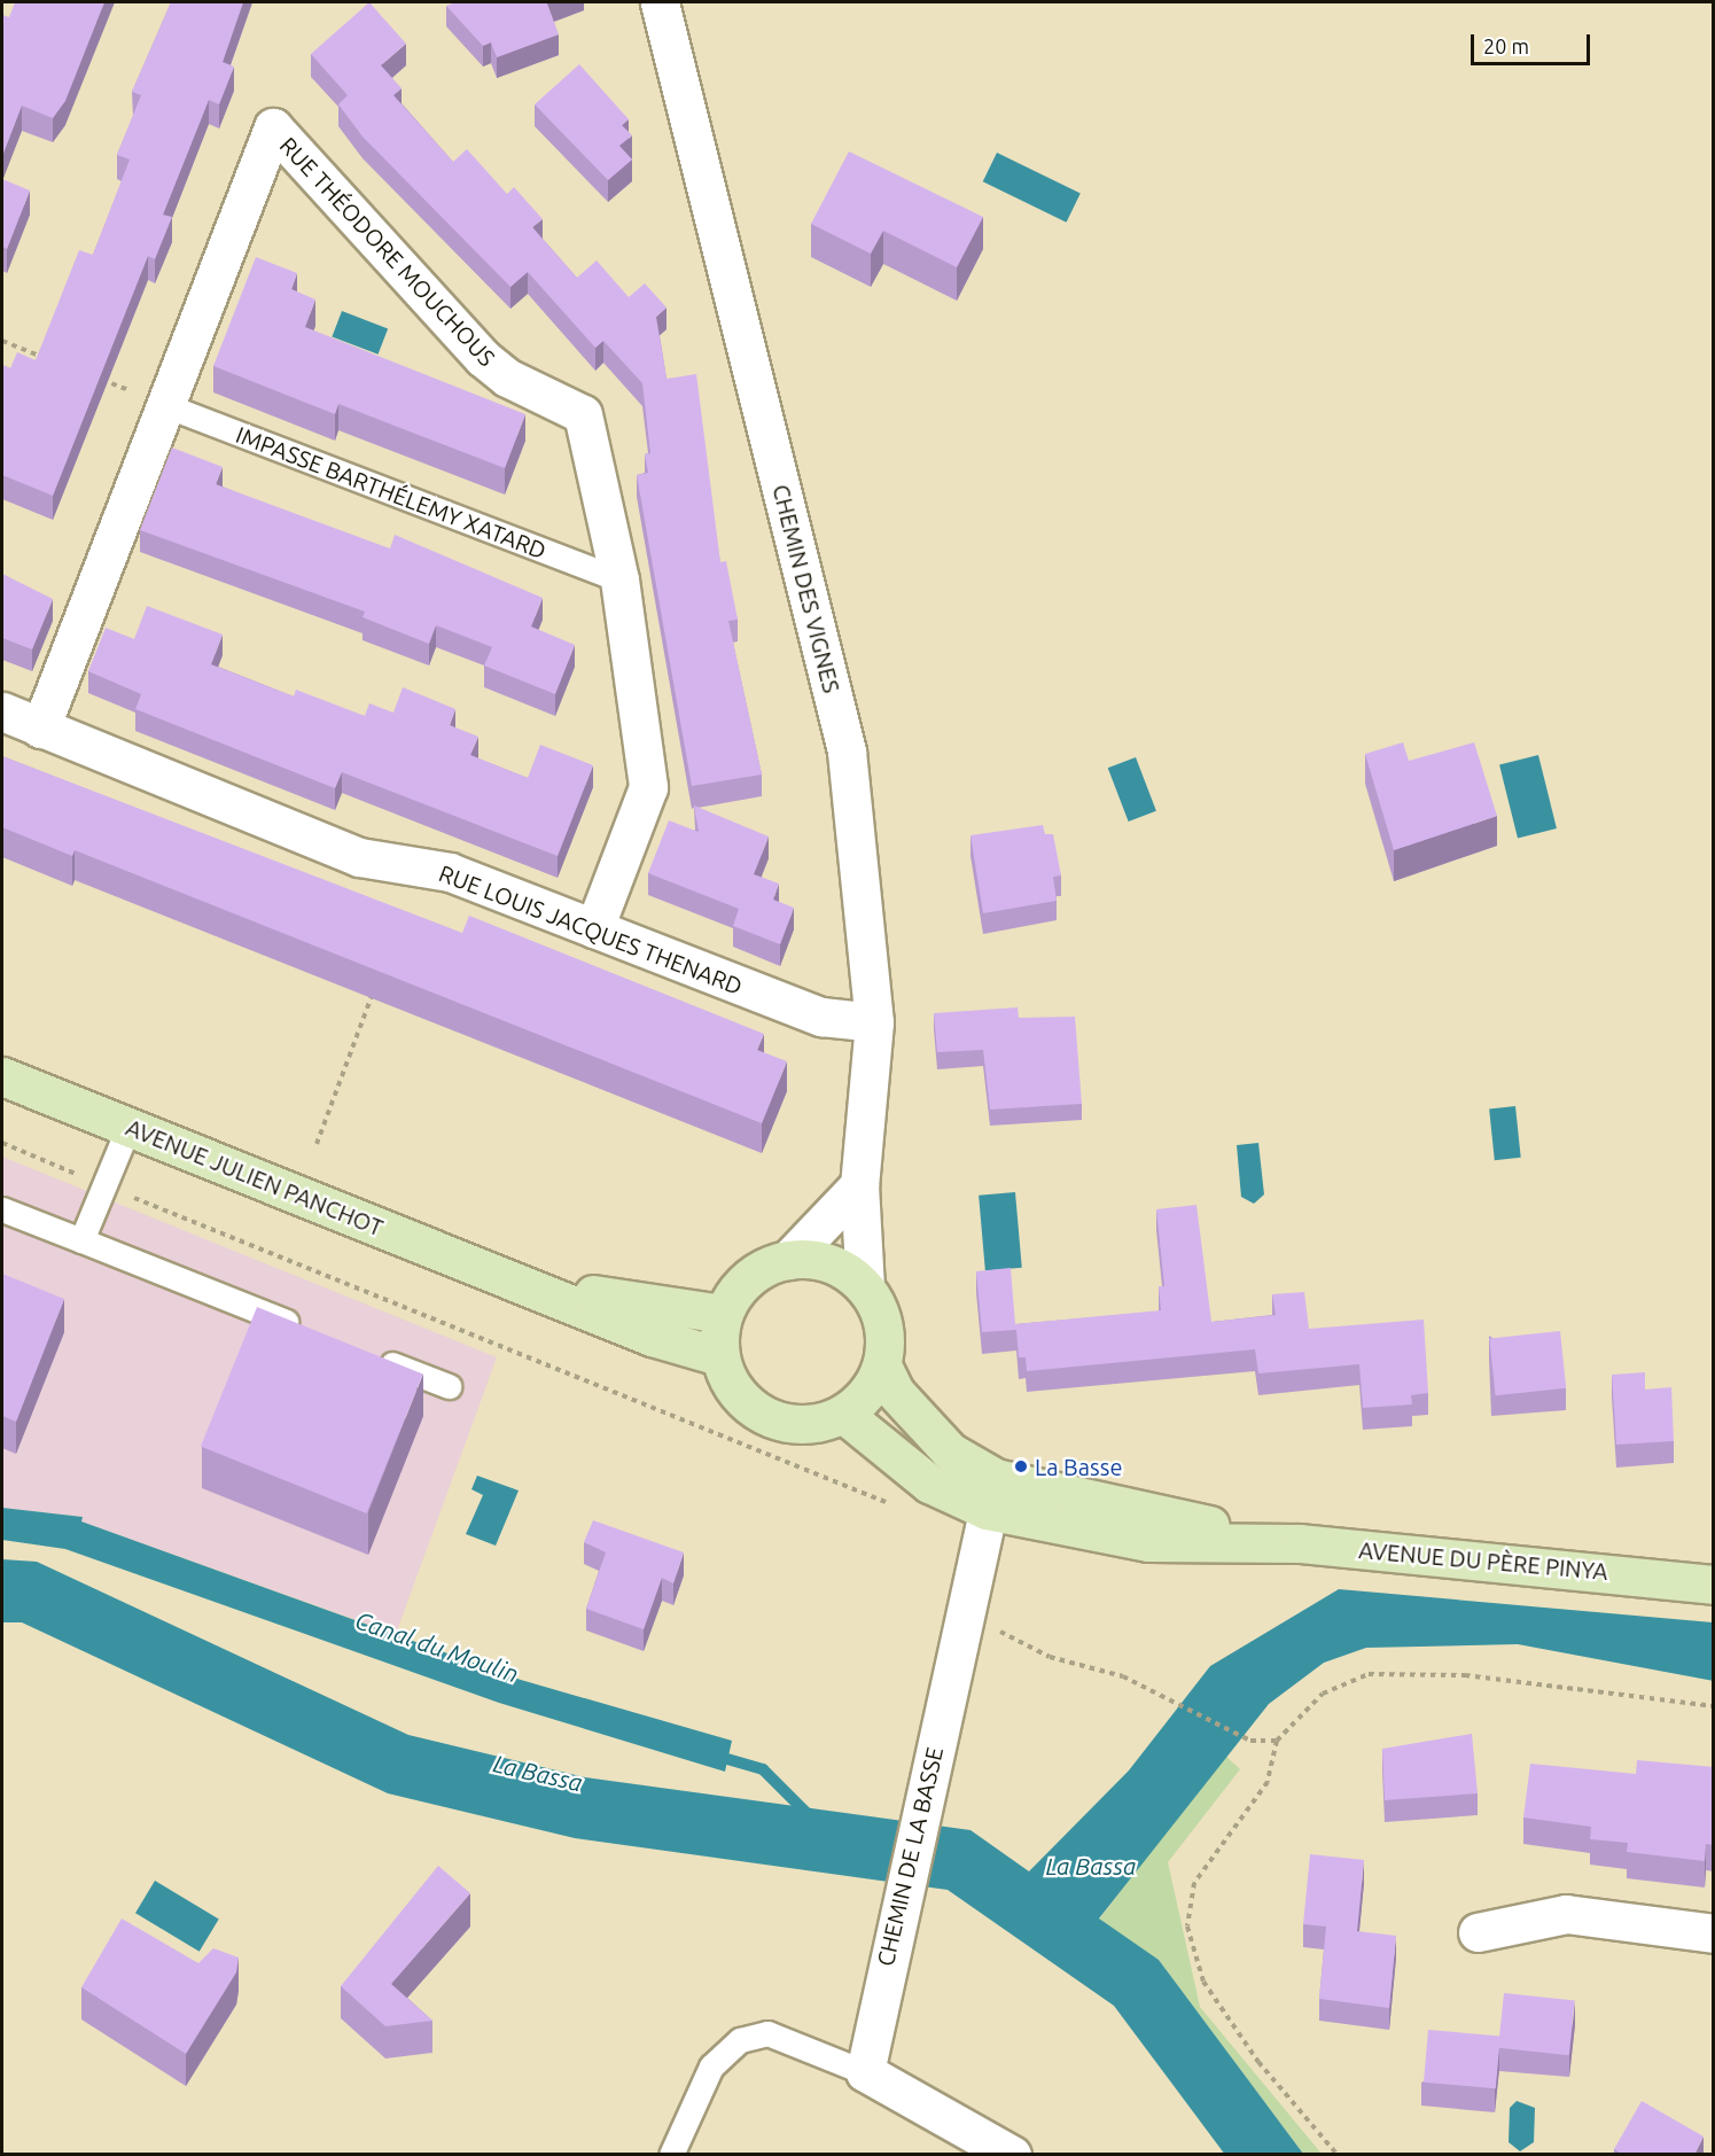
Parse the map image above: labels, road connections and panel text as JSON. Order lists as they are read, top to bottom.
{
  "streets": {
    "main road": ["AVENUE JULIEN PANCHOT", "AVENUE DU PÈRE PINYA"],
    "street": [
      "RUE THÉODORE MOUCHOUS",
      "CHEMIN DES VIGNES",
      "RUE LOUIS JACQUES THENARD",
      "CHEMIN DE LA BASSE"
    ],
    "lane": ["IMPASSE BARTHÉLEMY XATARD"]
  },
  "crossings": [
    ["RUE THÉODORE MOUCHOUS", "IMPASSE BARTHÉLEMY XATARD"],
    ["RUE THÉODORE MOUCHOUS", "RUE LOUIS JACQUES THENARD"],
    ["CHEMIN DES VIGNES", "RUE LOUIS JACQUES THENARD"],
    ["CHEMIN DES VIGNES", "AVENUE JULIEN PANCHOT"],
    ["CHEMIN DES VIGNES", "AVENUE DU PÈRE PINYA"],
    ["AVENUE JULIEN PANCHOT", "AVENUE DU PÈRE PINYA"],
    ["AVENUE DU PÈRE PINYA", "CHEMIN DE LA BASSE"]
  ],
  "water": ["Canal du Moulin", "La Bassa"],
  "places": ["La Basse"],
  "scale_bar": "20 m"
}
